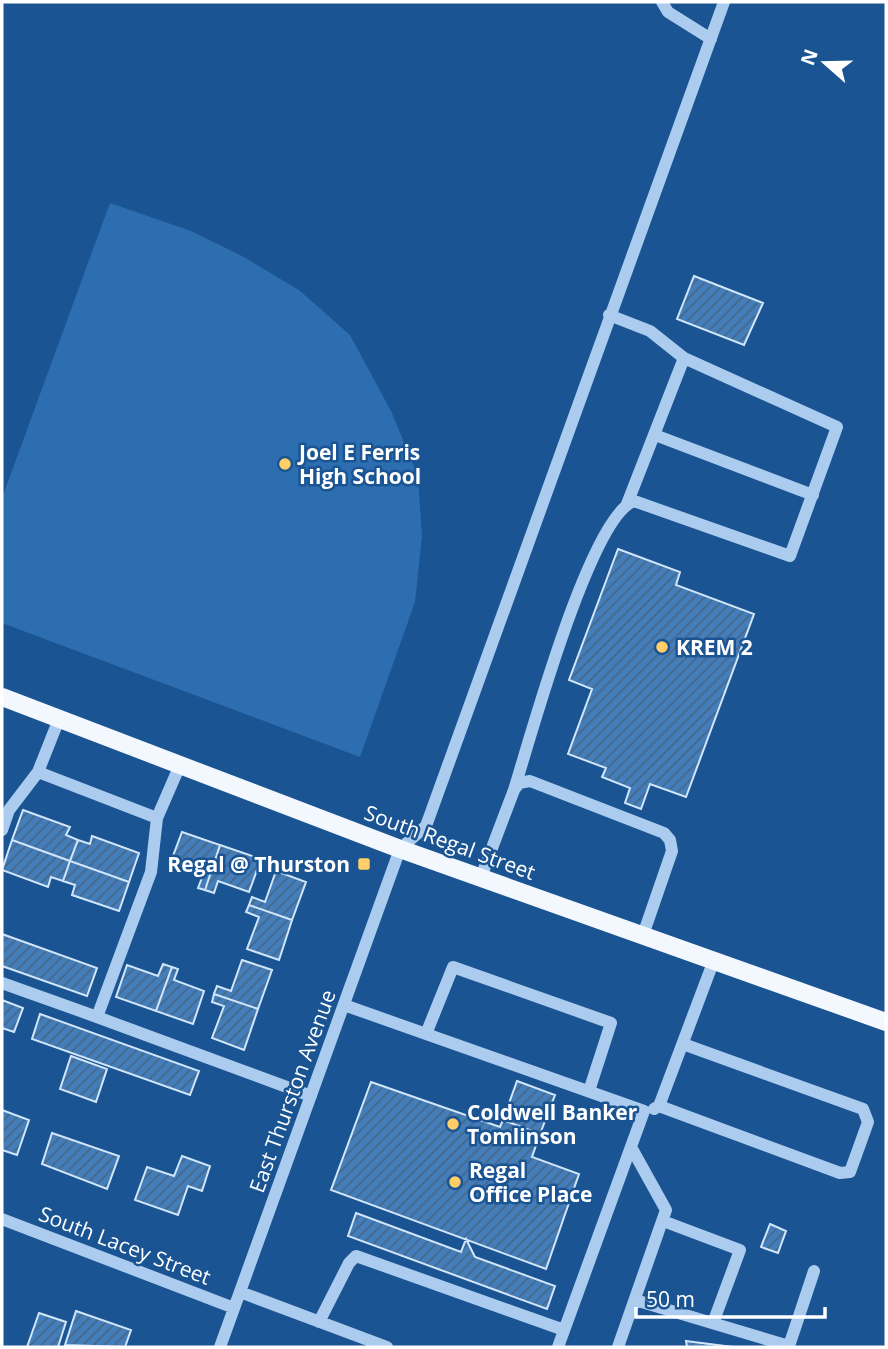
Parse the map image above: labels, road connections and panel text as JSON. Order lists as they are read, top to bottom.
{
  "streets": {
    "main road": ["South Regal Street"],
    "street": ["East Thurston Avenue", "South Lacey Street"]
  },
  "crossings": [
    ["South Regal Street", "East Thurston Avenue"],
    ["East Thurston Avenue", "South Lacey Street"]
  ],
  "places": {
    "other": [
      "Joel E Ferris High School",
      "KREM 2",
      "Coldwell Banker Tomlinson",
      "Regal Office Place"
    ],
    "transit": ["Regal @ Thurston"]
  },
  "scale_bar": "50 m",
  "north": "left"
}
